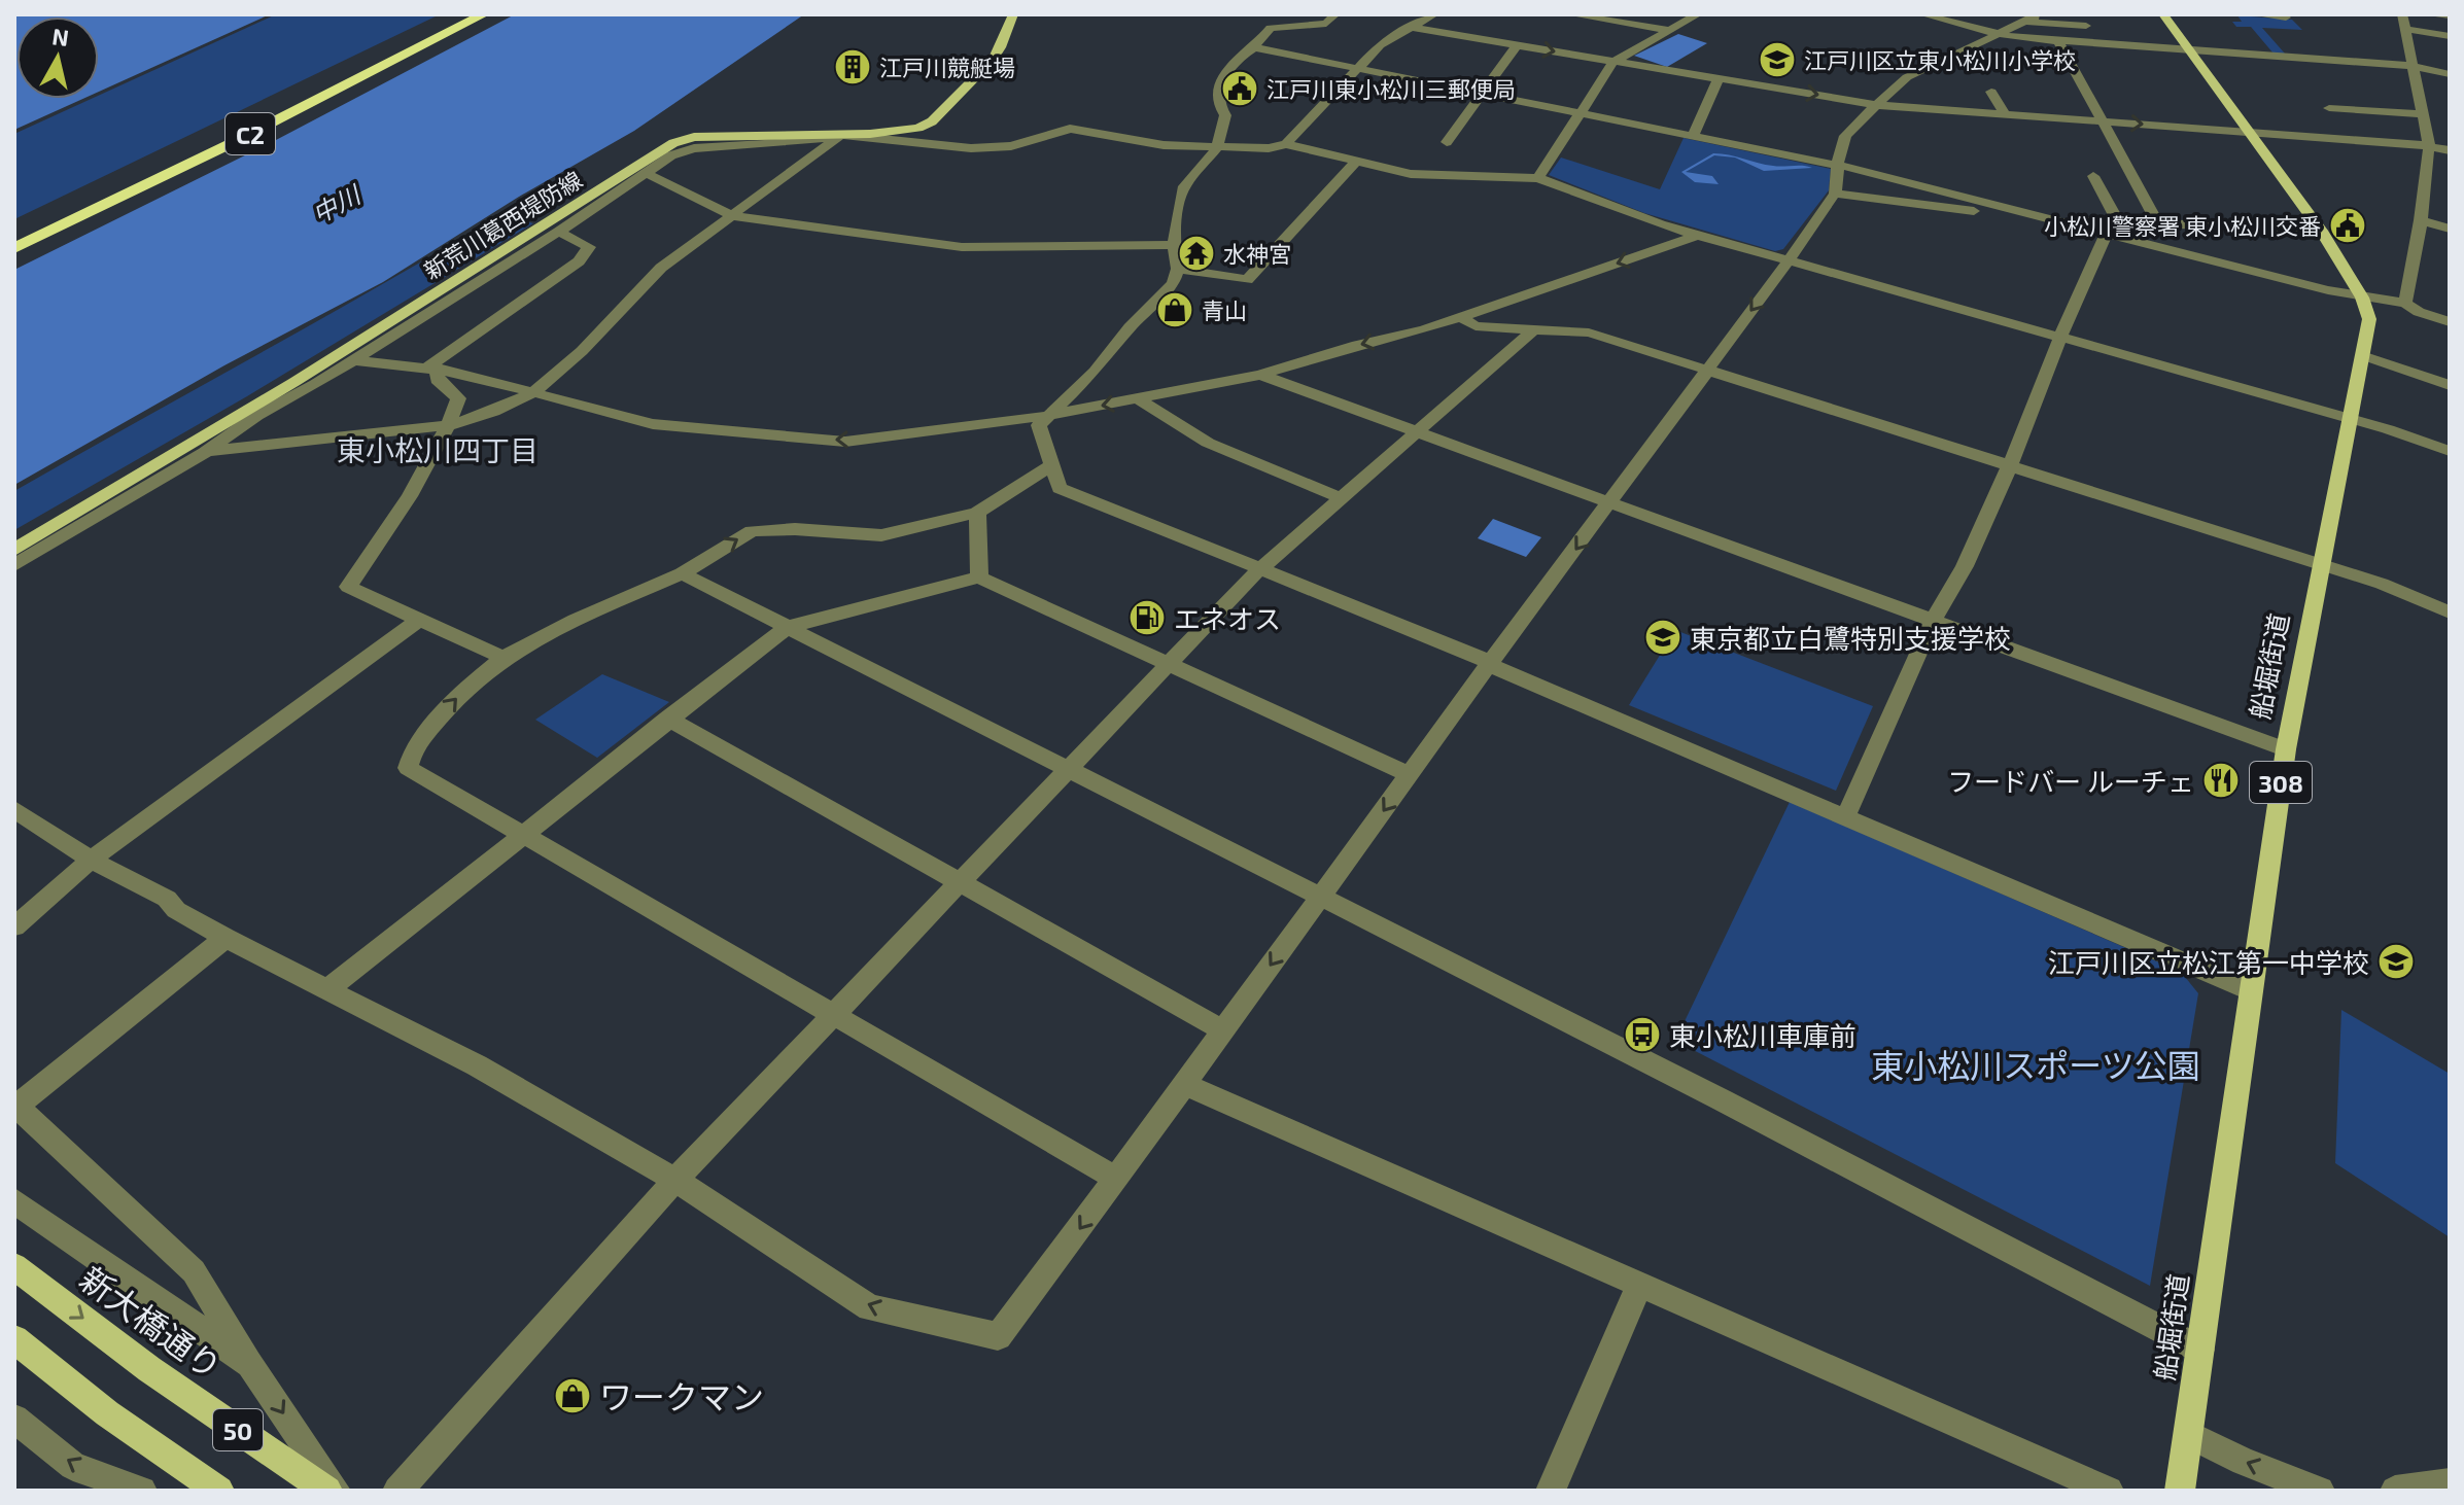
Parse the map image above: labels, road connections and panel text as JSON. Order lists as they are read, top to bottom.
{
  "streets": {
    "highway": ["C2"],
    "main road": [
      "新荒川葛西堤防線",
      "船堀街道",
      "308",
      "新大橋通り",
      "50"
    ]
  },
  "districts": ["東小松川四丁目"],
  "water": ["中川"],
  "parks": ["東小松川スポーツ公園"],
  "places": {
    "school or university": ["江戸川区立東小松川小学校", "東京都立白鷺特別支援学校", "江戸川区立松江第一中学校"],
    "building": ["江戸川競艇場"],
    "public building": ["江戸川東小松川三郵便局", "小松川警察署 東小松川交番"],
    "temple": ["水神宮"],
    "shop": ["青山", "ワークマン"],
    "fuel station": ["エネオス"],
    "restaurant": ["フードバー ルーチェ"],
    "bus stop": ["東小松川車庫前"]
  },
  "north": "top"
}
